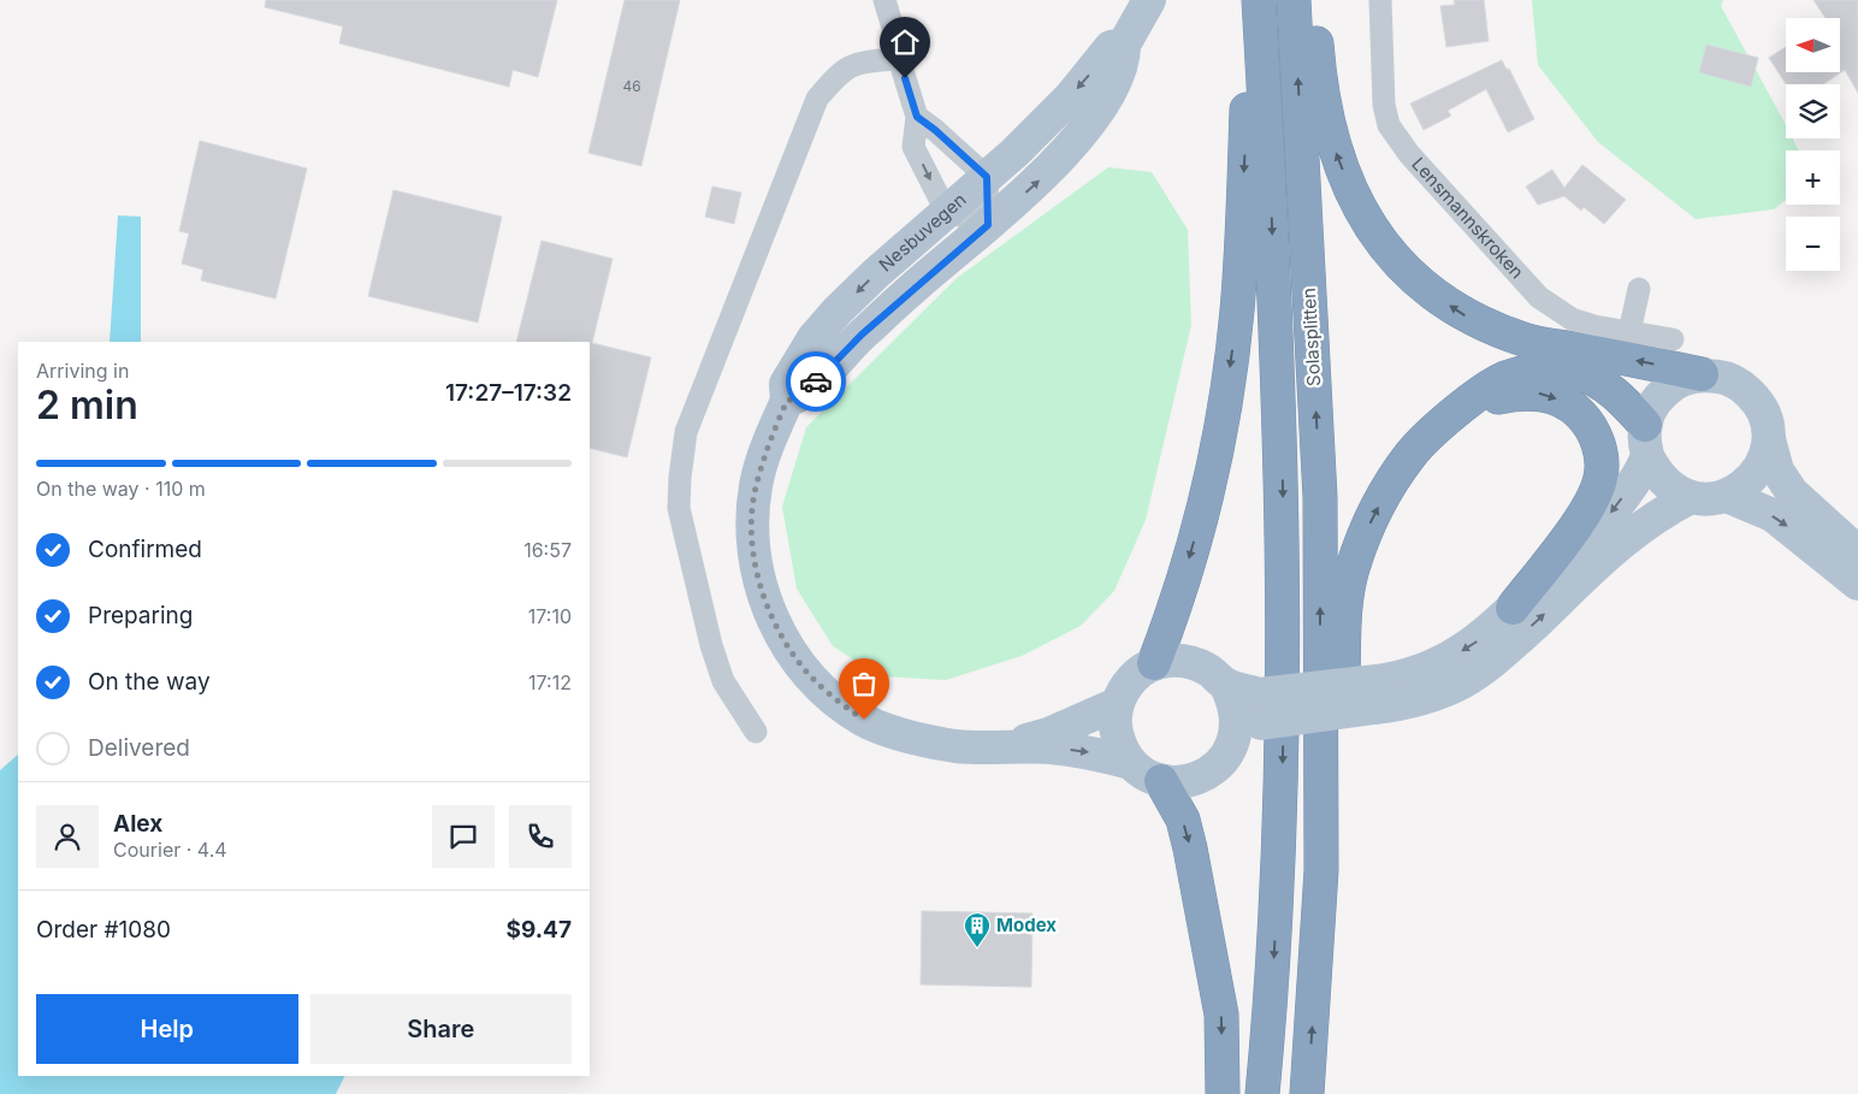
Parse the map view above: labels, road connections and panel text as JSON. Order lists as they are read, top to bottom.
{
  "streets": {
    "highway": ["Solasplitten"],
    "main road": ["Nesbuvegen"],
    "street": ["Lensmannskroken"]
  },
  "places": {
    "building": ["Modex"]
  },
  "house_numbers": ["46"],
  "north": "left",
  "page": {
    "map_buttons": ["+", "−"],
    "heading": ["2 min", "Arriving in", "17:27–17:32"],
    "panel": [
      "Alex",
      "Courier · 4.4",
      "Order #1080",
      "$9.47"
    ],
    "bar": "On the way · 110 m",
    "list": [
      ["Confirmed", "16:57"],
      ["Preparing", "17:10"],
      ["On the way", "17:12"],
      "Delivered"
    ],
    "buttons": ["Help", "Share"]
  }
}
